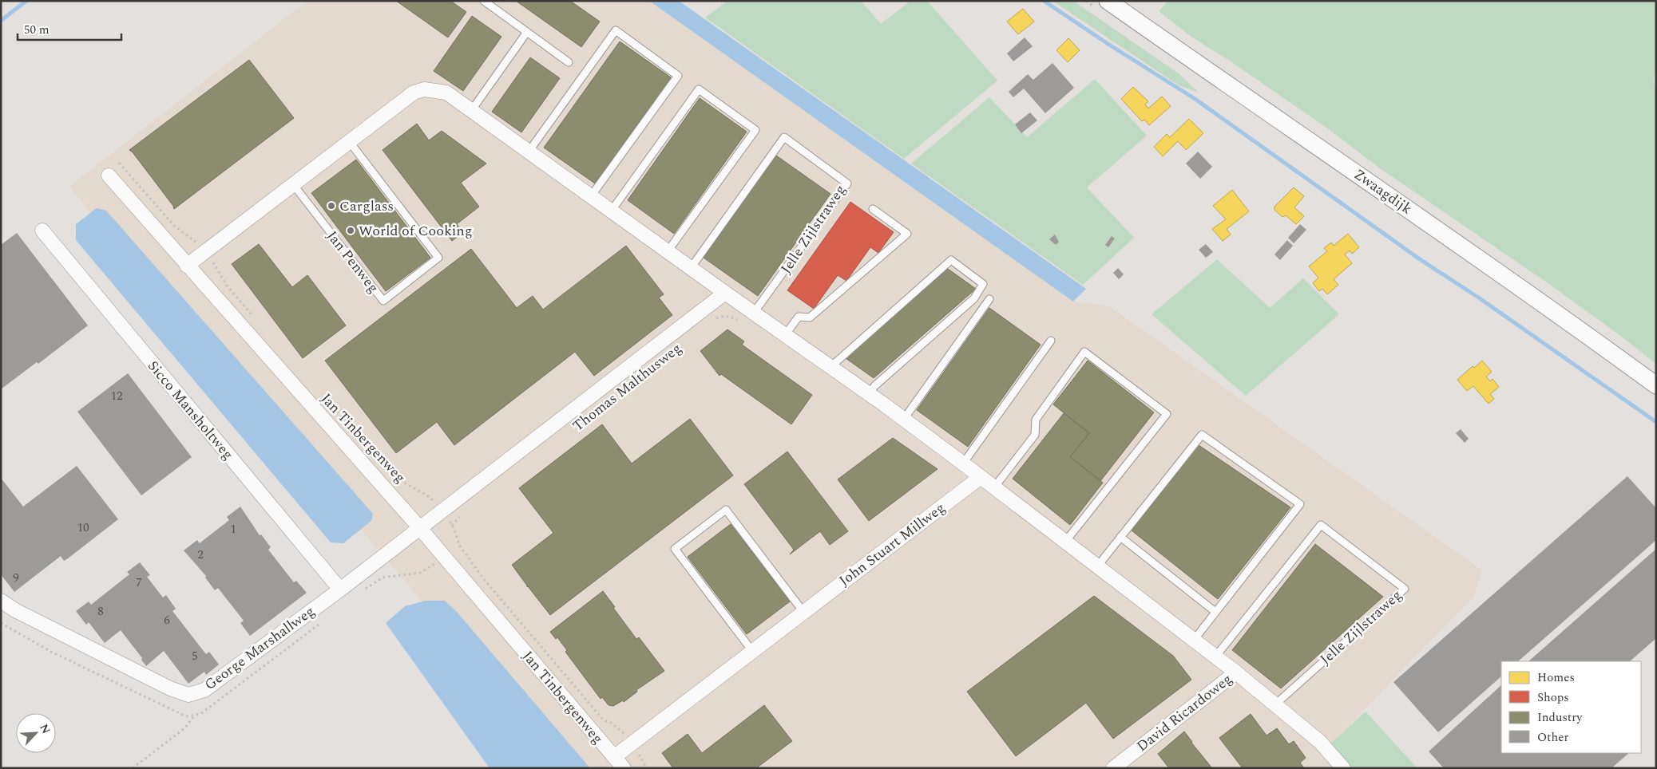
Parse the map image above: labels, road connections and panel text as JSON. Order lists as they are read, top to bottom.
{
  "streets": {
    "street": [
      "Zwaagdijk",
      "Thomas Malthusweg",
      "Sicco Mansholtweg",
      "Jan Tinbergenweg",
      "John Stuart Millweg",
      "George Marshallweg",
      "David Ricardoweg"
    ],
    "lane": ["Jelle Zijlstraweg", "Jan Penweg"]
  },
  "crossings": [
    ["Thomas Malthusweg", "Jan Tinbergenweg"],
    ["Thomas Malthusweg", "George Marshallweg"],
    ["Sicco Mansholtweg", "George Marshallweg"],
    ["Jan Tinbergenweg", "John Stuart Millweg"],
    ["Jan Tinbergenweg", "George Marshallweg"]
  ],
  "places": ["Carglass", "World of Cooking"],
  "house_numbers": [
    "12",
    "10",
    "1",
    "2",
    "9",
    "7",
    "8",
    "6",
    "5"
  ],
  "legend": [
    "Homes",
    "Shops",
    "Industry",
    "Other"
  ],
  "scale_bar": "50 m",
  "north": "top right"
}
